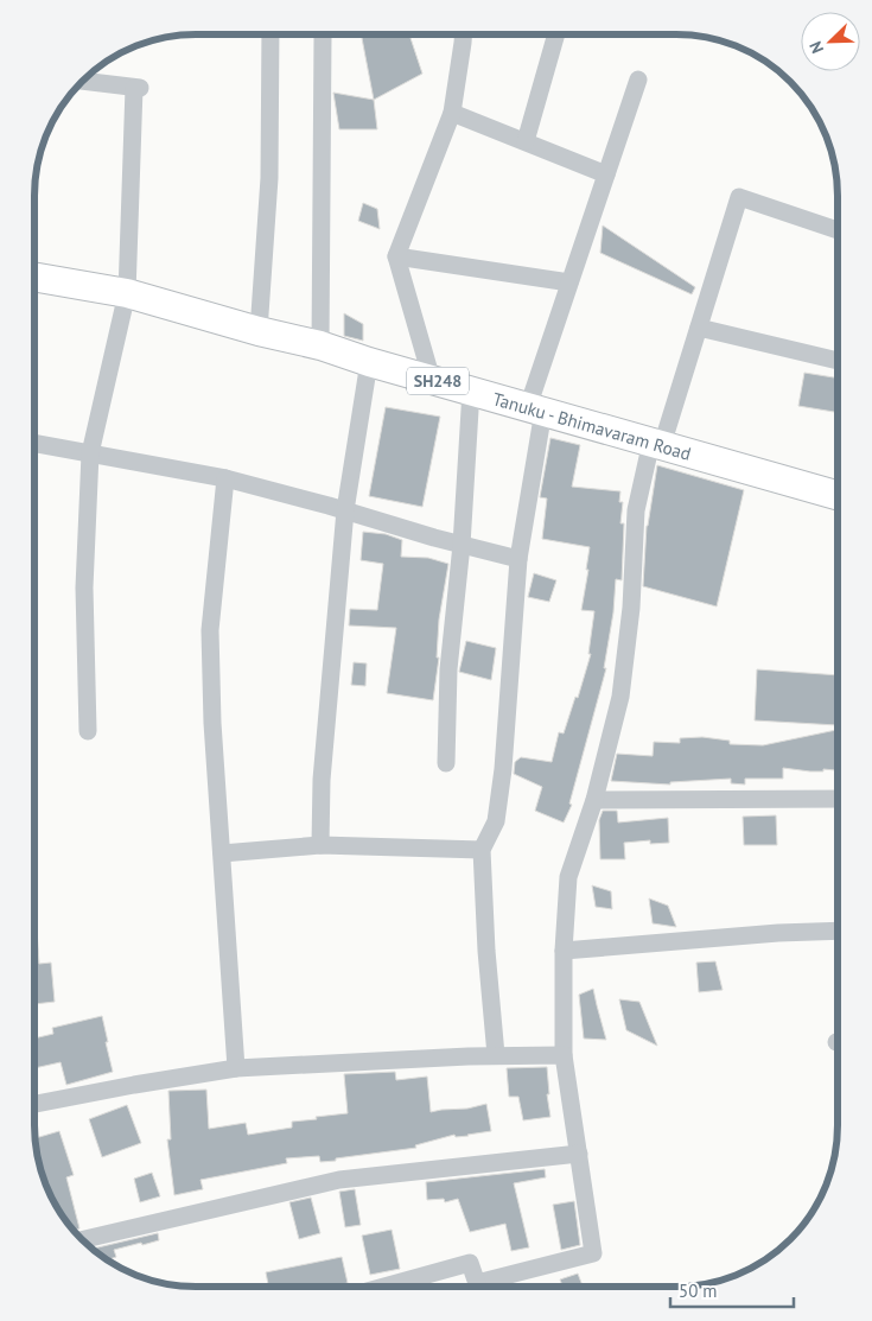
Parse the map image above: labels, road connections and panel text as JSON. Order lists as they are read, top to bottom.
{
  "streets": {
    "main road": ["SH248", "Tanuku - Bhimavaram Road"]
  },
  "scale_bar": "50 m",
  "north": "bottom left"
}
